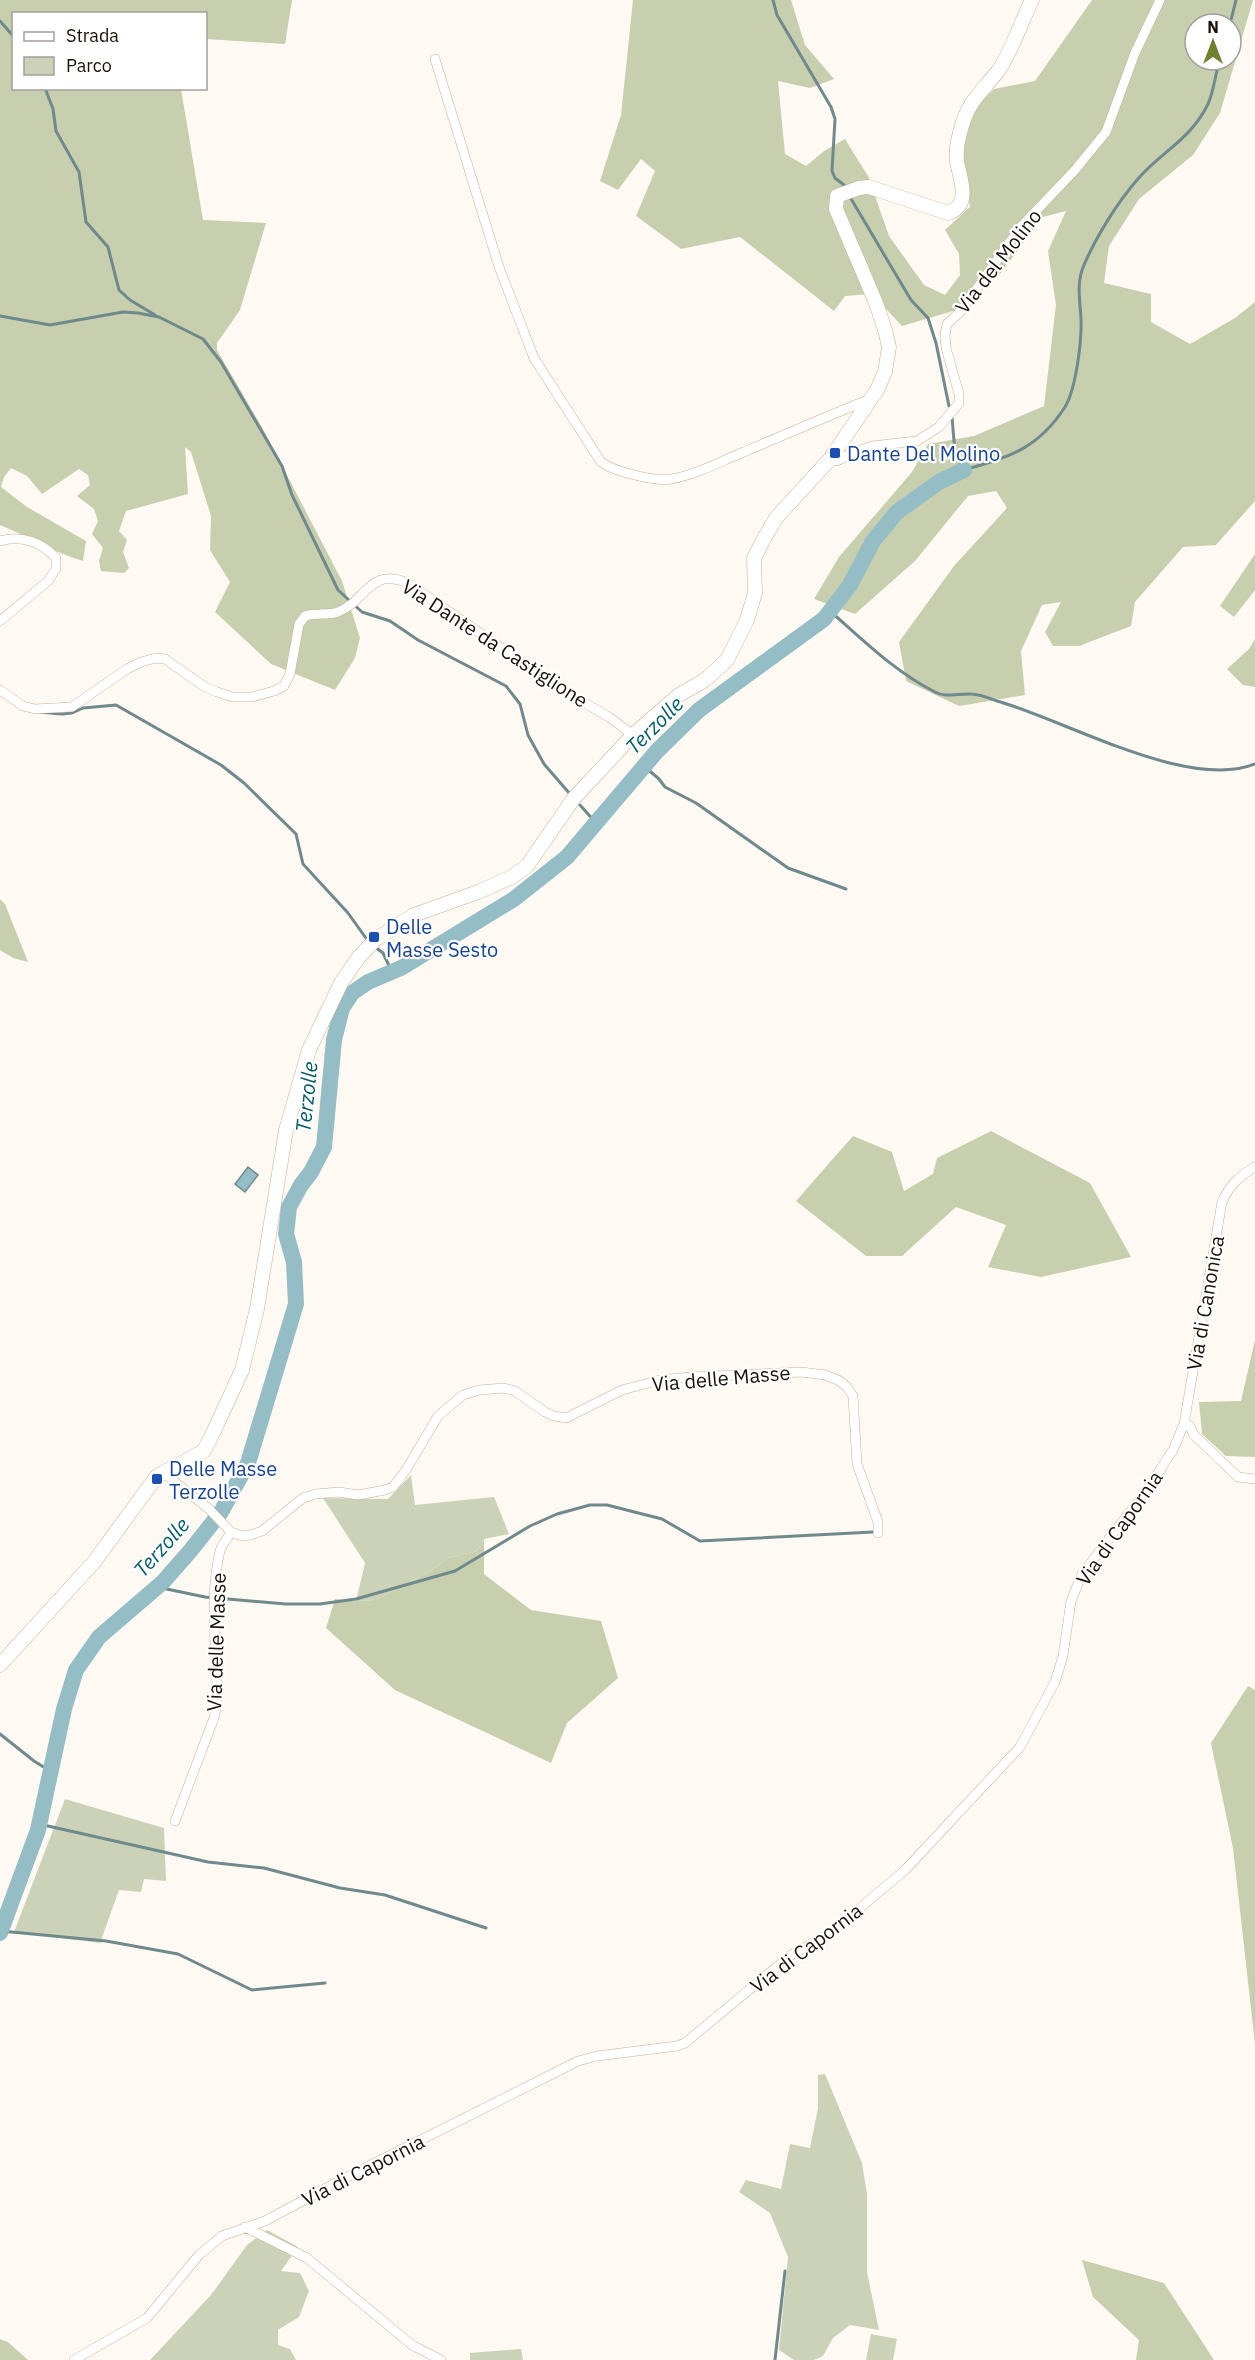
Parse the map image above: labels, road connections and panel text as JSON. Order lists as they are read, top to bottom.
{
  "streets": {
    "street": [
      "Via del Molino",
      "Via Dante da Castiglione",
      "Via di Canonica",
      "Via delle Masse",
      "Via di Capornia"
    ]
  },
  "crossings": [
    ["Via di Canonica", "Via di Capornia"]
  ],
  "water": ["Terzolle"],
  "places": {
    "transit": ["Dante Del Molino", "Delle Masse Sesto", "Delle Masse Terzolle"]
  },
  "legend": ["Strada", "Parco"],
  "north": "top"
}
